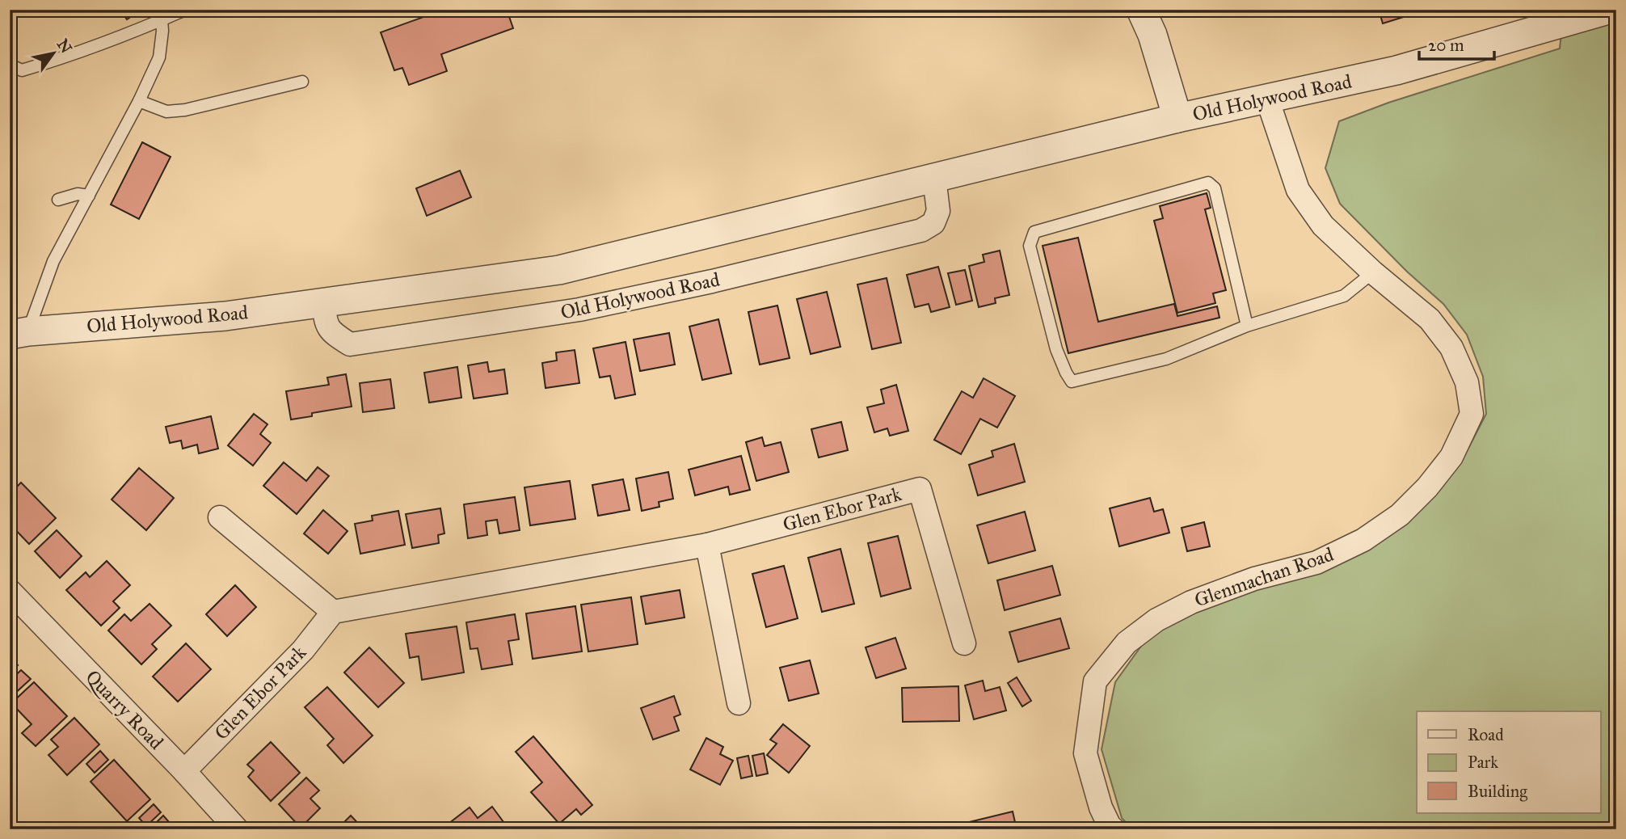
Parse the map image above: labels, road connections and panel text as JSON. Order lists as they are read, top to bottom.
{
  "streets": {
    "street": [
      "Old Holywood Road",
      "Glen Ebor Park",
      "Glenmachan Road",
      "Quarry Road"
    ]
  },
  "crossings": [
    ["Old Holywood Road", "Glenmachan Road"],
    ["Glen Ebor Park", "Quarry Road"]
  ],
  "legend": ["Road", "Park", "Building"],
  "scale_bar": "20 m",
  "north": "top right"
}
